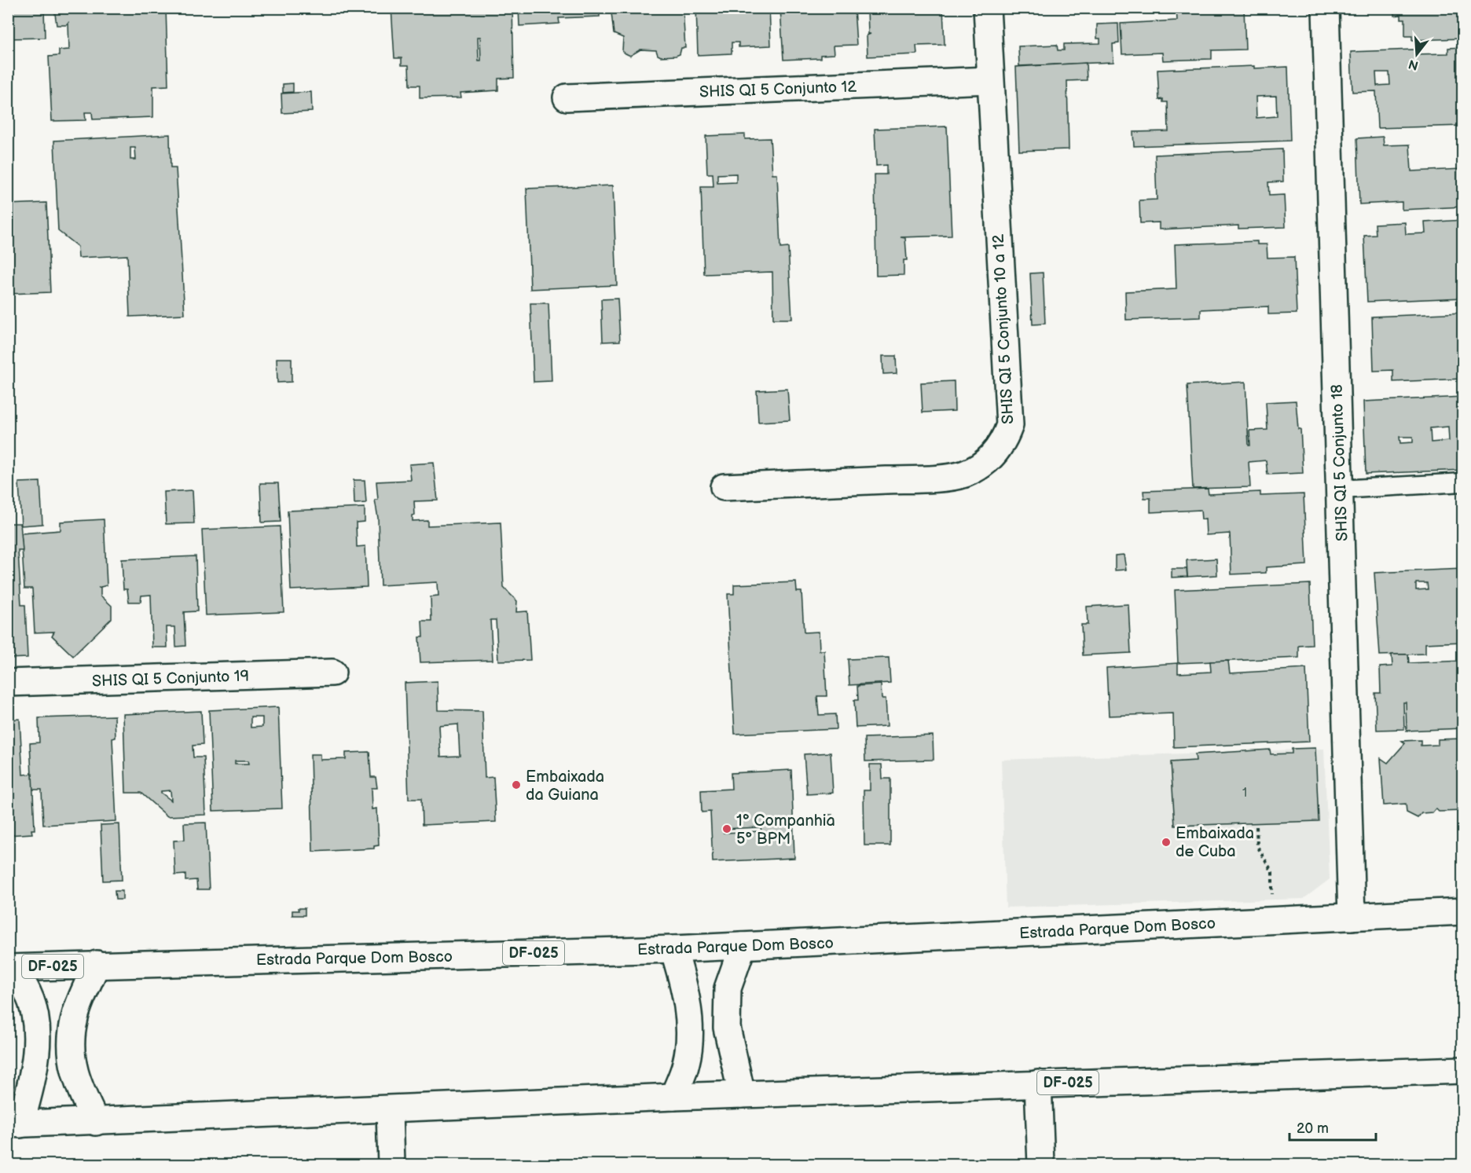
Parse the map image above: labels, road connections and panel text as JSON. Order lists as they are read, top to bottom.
{
  "streets": {
    "main road": [
      "SHIS QI 5 Conjunto 12",
      "SHIS QI 5 Conjunto 10 a 12",
      "SHIS QI 5 Conjunto 18",
      "SHIS QI 5 Conjunto 19",
      "Estrada Parque Dom Bosco",
      "DF-025"
    ]
  },
  "crossings": [
    ["SHIS QI 5 Conjunto 12", "SHIS QI 5 Conjunto 10 a 12"],
    ["SHIS QI 5 Conjunto 18", "Estrada Parque Dom Bosco"]
  ],
  "places": ["Embaixada da Guiana", "1° Companhia 5° BPM", "Embaixada de Cuba"],
  "house_numbers": ["1"],
  "scale_bar": "20 m",
  "north": "bottom"
}
